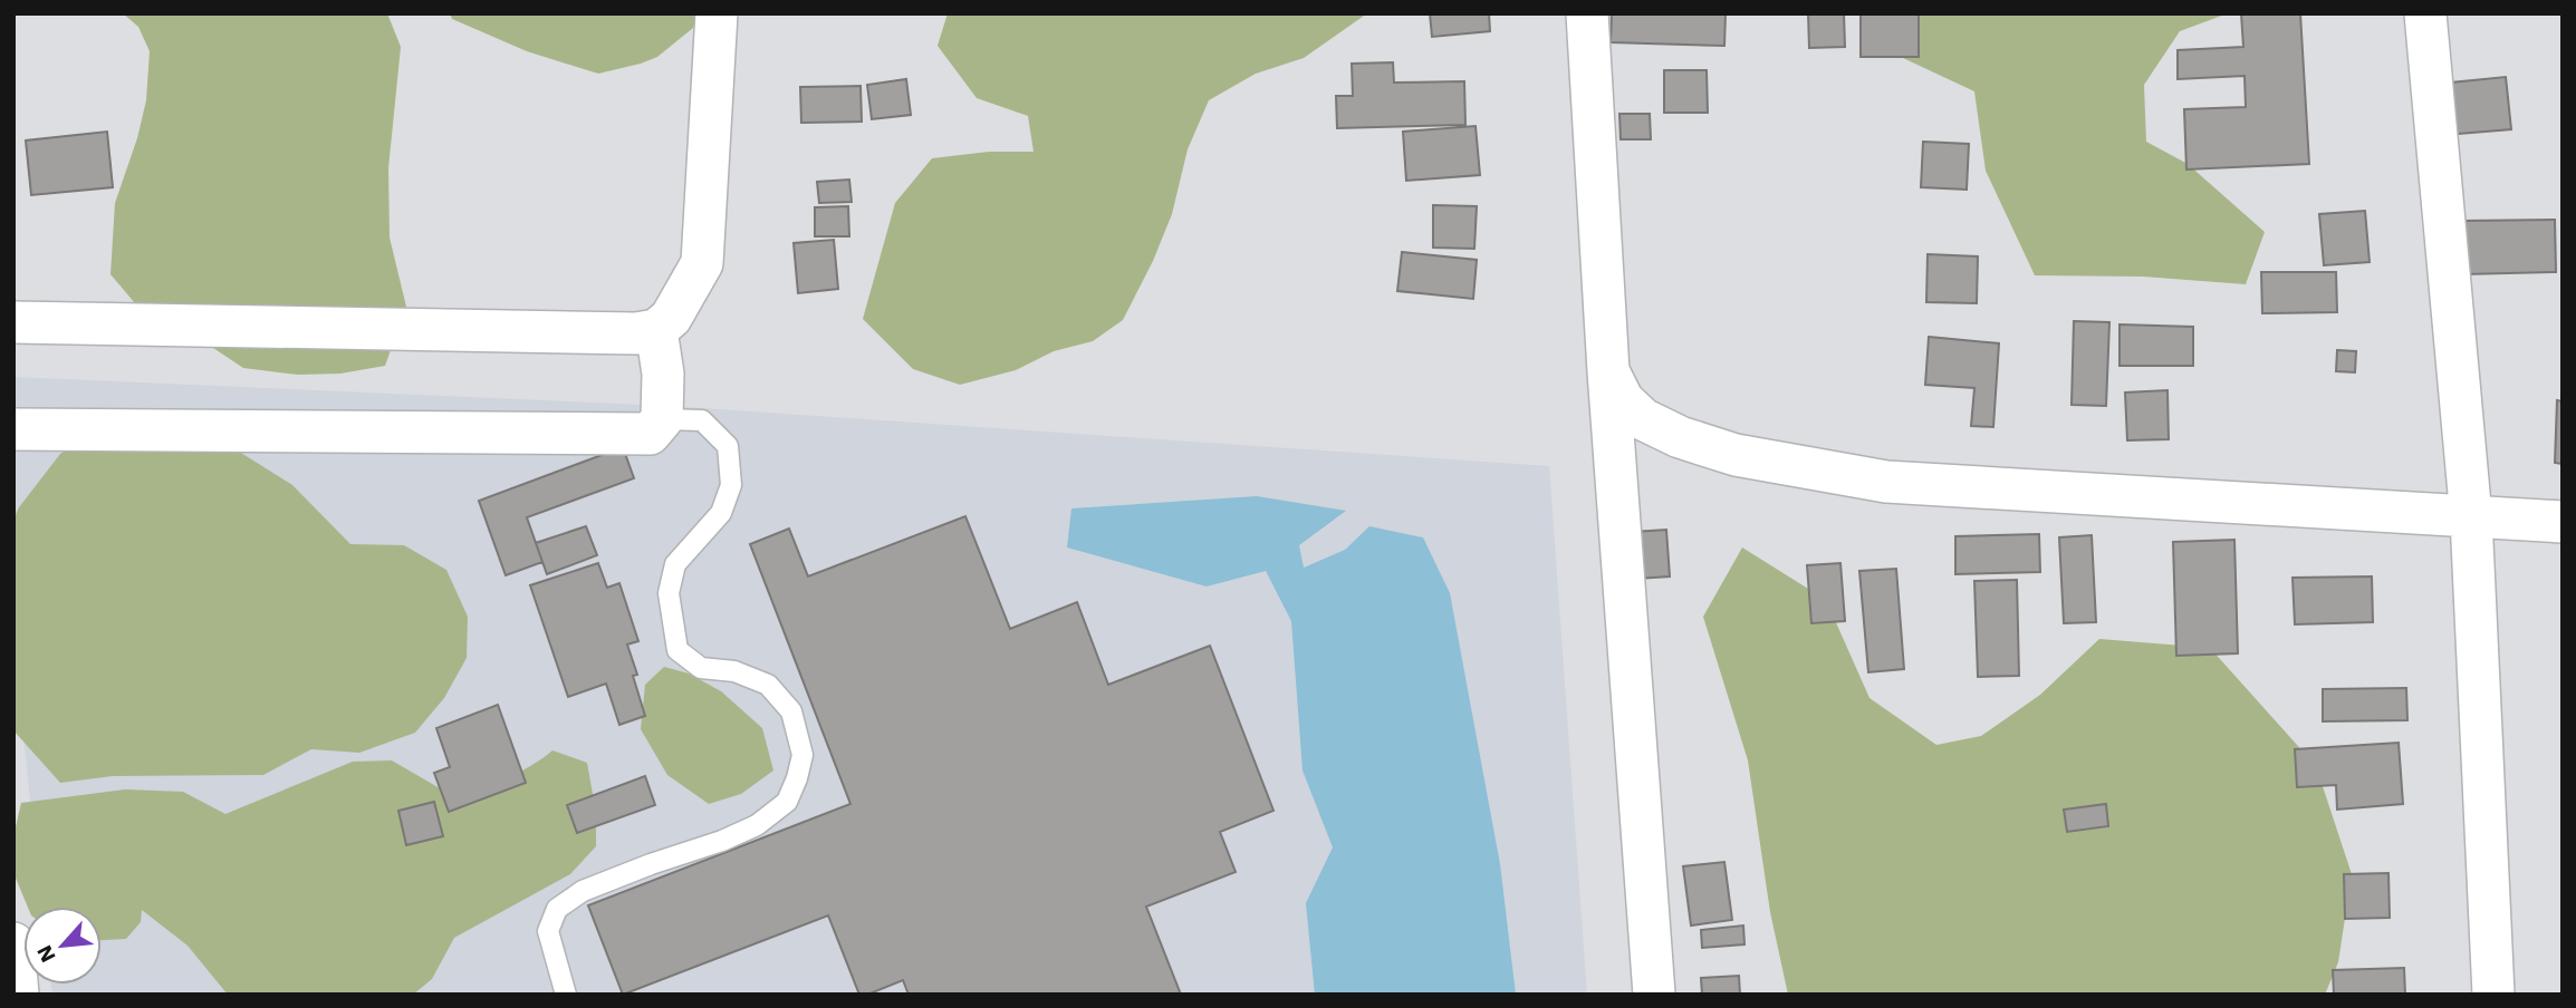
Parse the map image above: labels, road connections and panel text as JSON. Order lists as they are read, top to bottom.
{
  "north": "bottom left"
}
